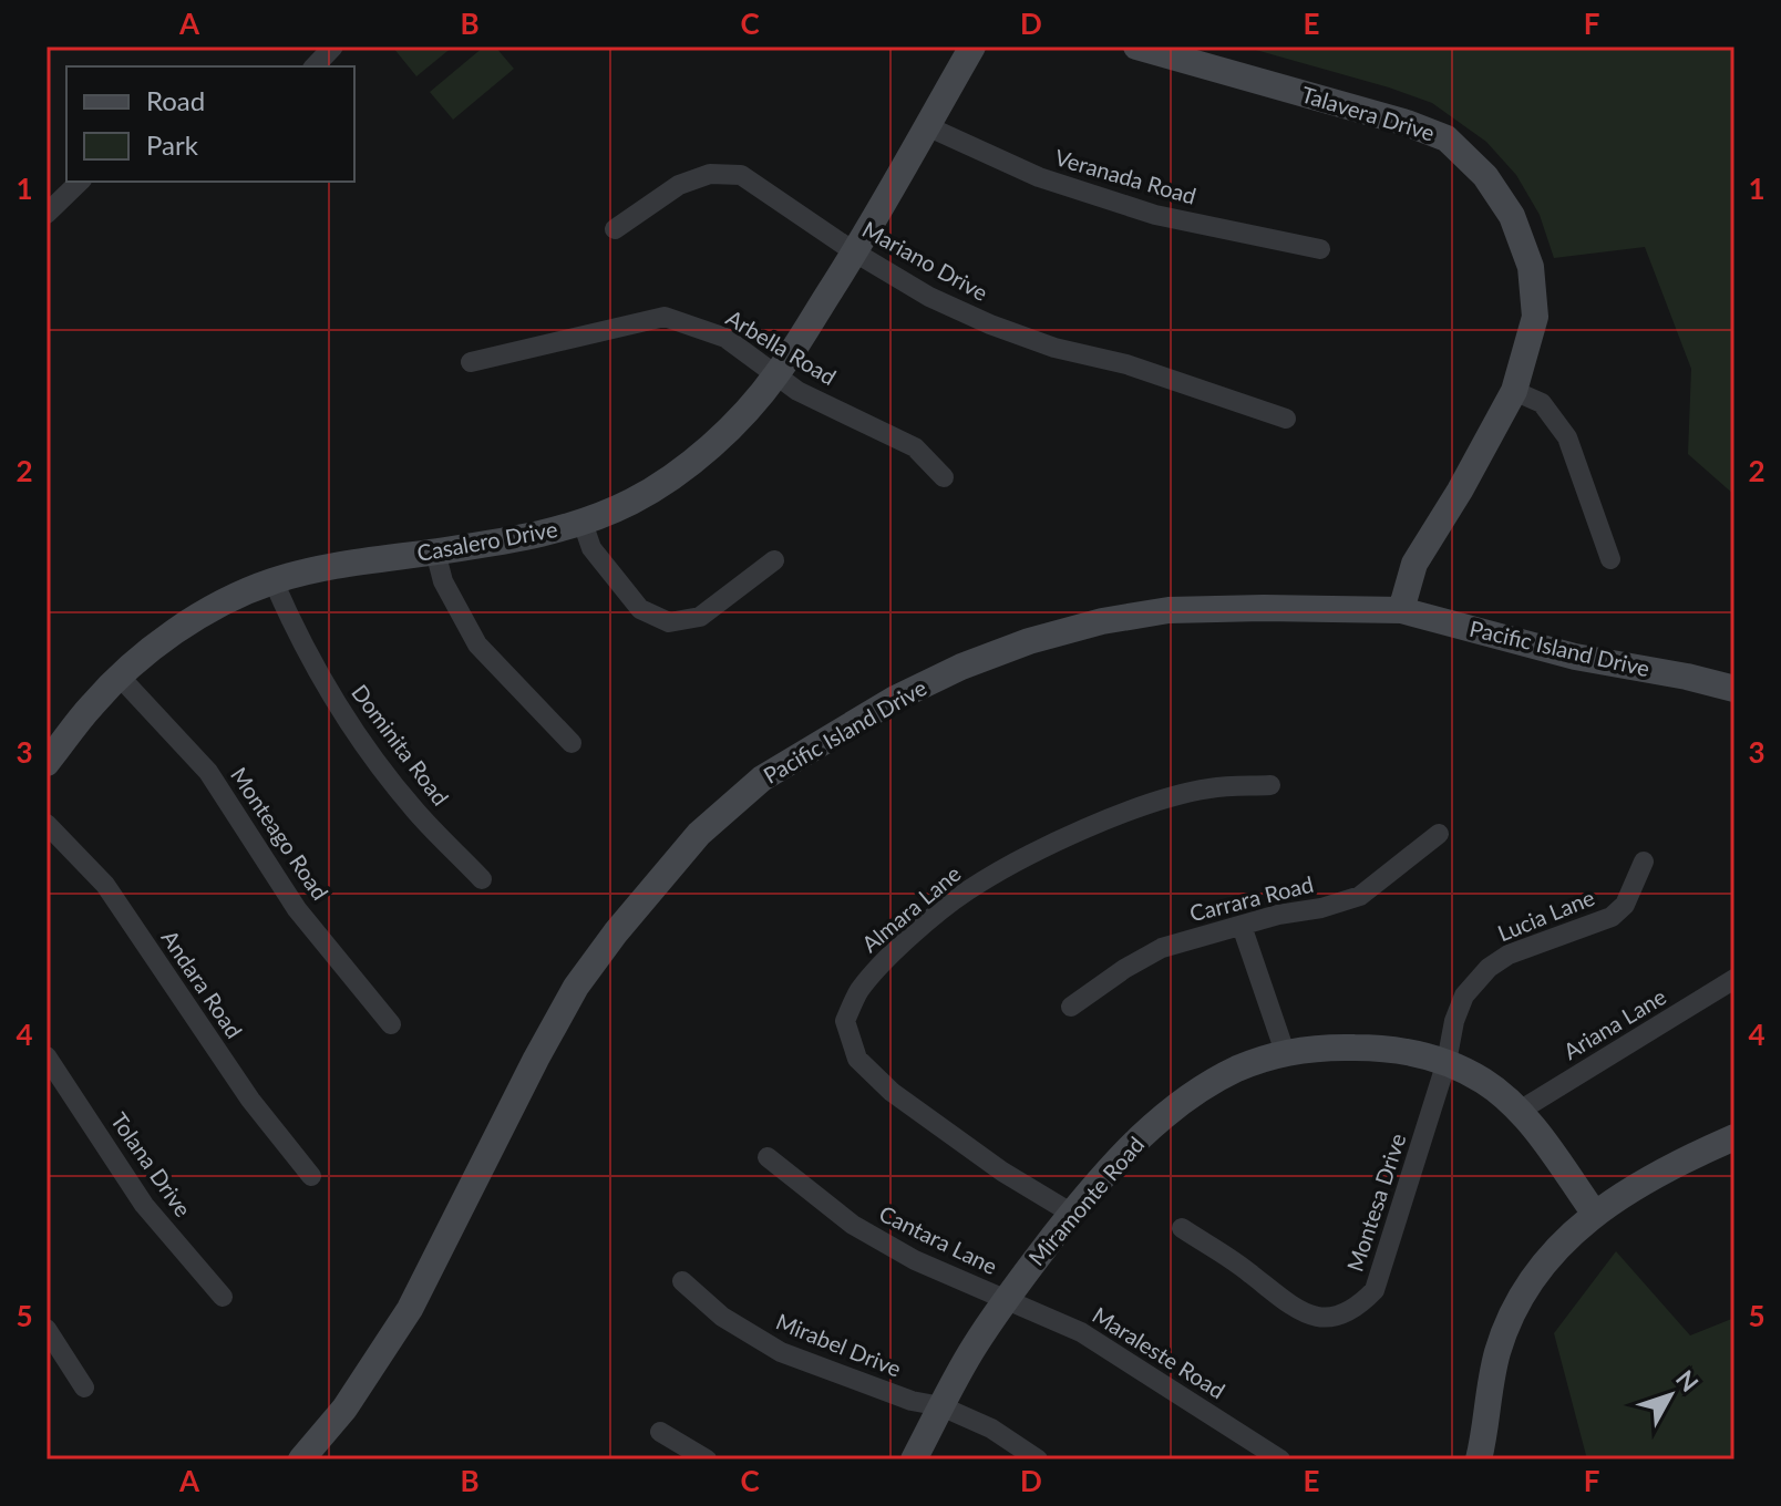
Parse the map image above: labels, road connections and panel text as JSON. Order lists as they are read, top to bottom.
{
  "streets": {
    "street": [
      "Talavera Drive",
      "Veranada Road",
      "Mariano Drive",
      "Arbella Road",
      "Casalero Drive",
      "Pacific Island Drive",
      "Dominita Road",
      "Monteago Road",
      "Carrara Road",
      "Almara Lane",
      "Lucia Lane",
      "Andara Road",
      "Ariana Lane",
      "Tolana Drive",
      "Miramonte Road",
      "Montesa Drive",
      "Cantara Lane",
      "Mirabel Drive",
      "Maraleste Road"
    ]
  },
  "crossings": [
    ["Talavera Drive", "Pacific Island Drive"],
    ["Veranada Road", "Casalero Drive"],
    ["Mariano Drive", "Casalero Drive"],
    ["Arbella Road", "Casalero Drive"],
    ["Casalero Drive", "Dominita Road"],
    ["Casalero Drive", "Monteago Road"],
    ["Almara Lane", "Miramonte Road"],
    ["Lucia Lane", "Miramonte Road"],
    ["Lucia Lane", "Montesa Drive"],
    ["Ariana Lane", "Miramonte Road"],
    ["Miramonte Road", "Montesa Drive"],
    ["Miramonte Road", "Cantara Lane"],
    ["Miramonte Road", "Mirabel Drive"],
    ["Miramonte Road", "Maraleste Road"],
    ["Cantara Lane", "Maraleste Road"]
  ],
  "legend": ["Road", "Park"],
  "north": "top right",
  "grid": {
    "columns": [
      "A",
      "B",
      "C",
      "D",
      "E",
      "F"
    ],
    "rows": [
      "1",
      "2",
      "3",
      "4",
      "5"
    ]
  }
}
